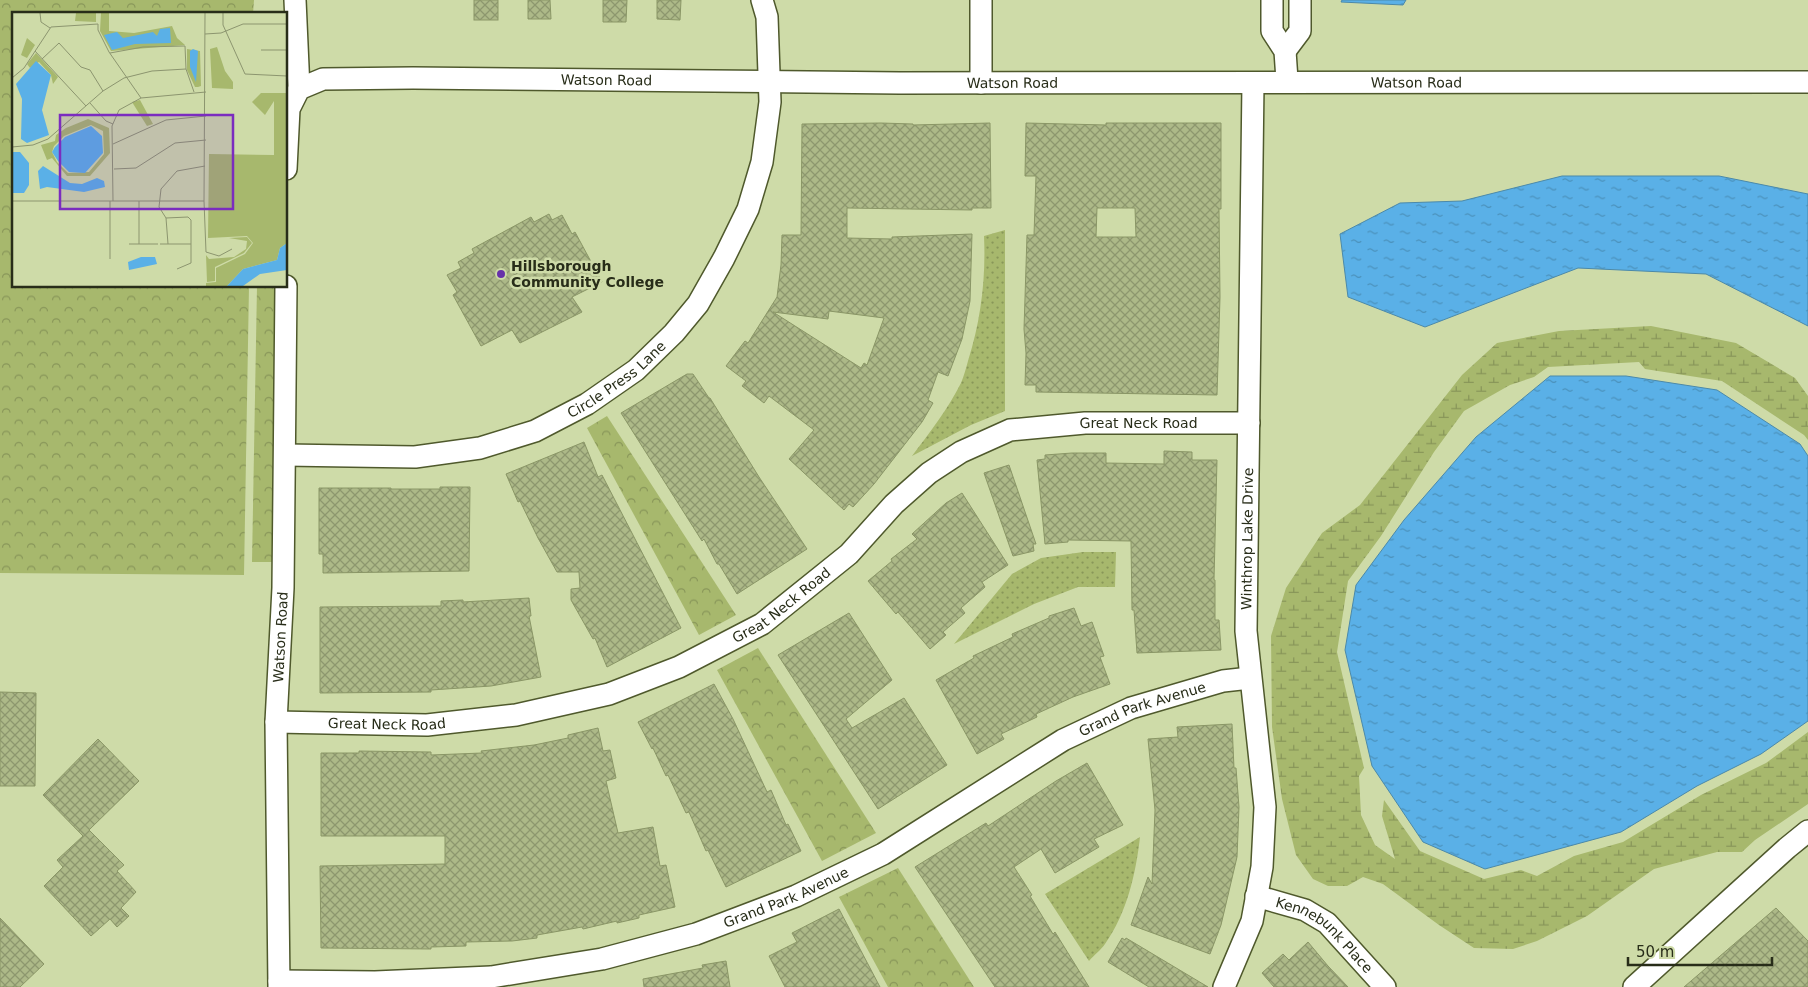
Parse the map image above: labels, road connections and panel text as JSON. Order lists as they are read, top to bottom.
{
  "streets": {
    "street": [
      "Watson Road",
      "Circle Press Lane",
      "Great Neck Road",
      "Winthrop Lake Drive",
      "Grand Park Avenue",
      "Kennebunk Place"
    ]
  },
  "crossings": [
    ["Watson Road", "Circle Press Lane"],
    ["Watson Road", "Great Neck Road"],
    ["Watson Road", "Winthrop Lake Drive"],
    ["Watson Road", "Grand Park Avenue"],
    ["Great Neck Road", "Winthrop Lake Drive"],
    ["Winthrop Lake Drive", "Grand Park Avenue"],
    ["Winthrop Lake Drive", "Kennebunk Place"]
  ],
  "places": ["Hillsborough Community College"],
  "scale_bar": "50 m"
}
